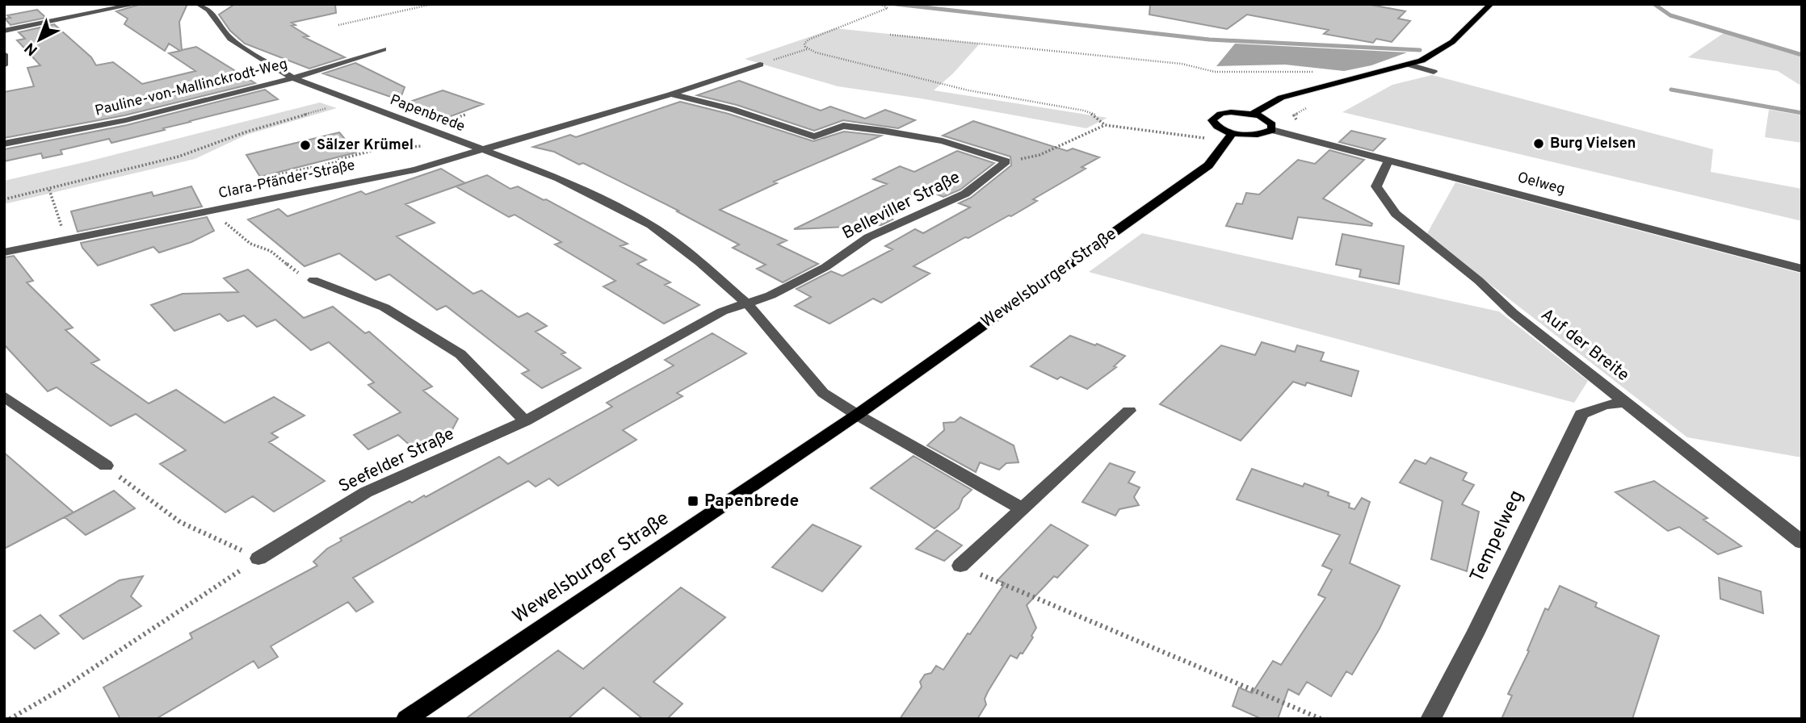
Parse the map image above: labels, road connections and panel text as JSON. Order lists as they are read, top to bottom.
{
  "streets": {
    "main road": ["Wewelsburger Straße"],
    "street": [
      "Pauline-von-Mallinckrodt-Weg",
      "Papenbrede",
      "Clara-Pfänder-Straße",
      "Oelweg",
      "Belleviller Straße",
      "Auf der Breite",
      "Seefelder Straße",
      "Tempelweg"
    ]
  },
  "crossings": [
    ["Pauline-von-Mallinckrodt-Weg", "Papenbrede"],
    ["Papenbrede", "Clara-Pfänder-Straße"],
    ["Papenbrede", "Belleviller Straße"],
    ["Papenbrede", "Wewelsburger Straße"],
    ["Papenbrede", "Seefelder Straße"],
    ["Clara-Pfänder-Straße", "Belleviller Straße"],
    ["Oelweg", "Auf der Breite"],
    ["Belleviller Straße", "Seefelder Straße"],
    ["Auf der Breite", "Tempelweg"]
  ],
  "places": {
    "other": ["Burg Vielsen", "Sälzer Krümel"],
    "transit": ["Papenbrede"]
  },
  "north": "bottom left"
}
